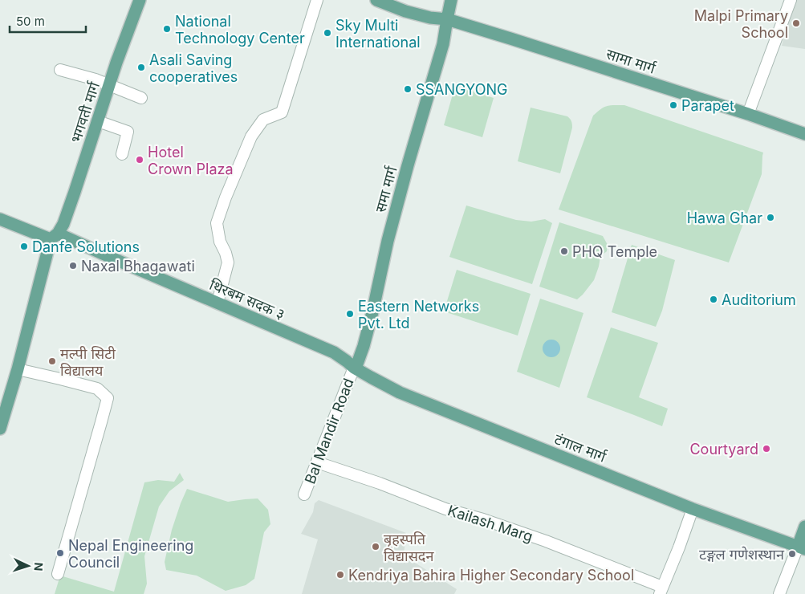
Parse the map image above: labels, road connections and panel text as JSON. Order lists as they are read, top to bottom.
{
  "streets": {
    "main road": [
      "सामा मार्ग",
      "भगवती मार्ग",
      "समा मार्ग",
      "थिरबम सदक ३",
      "टंगाल मार्ग"
    ],
    "street": ["Bal Mandir Road", "Kailash Marg"]
  },
  "crossings": [
    ["सामा मार्ग", "समा मार्ग"],
    ["भगवती मार्ग", "थिरबम सदक ३"],
    ["समा मार्ग", "थिरबम सदक ३"],
    ["समा मार्ग", "Bal Mandir Road"],
    ["समा मार्ग", "टंगाल मार्ग"],
    ["थिरबम सदक ३", "Bal Mandir Road"],
    ["थिरबम सदक ३", "टंगाल मार्ग"],
    ["Bal Mandir Road", "टंगाल मार्ग"],
    ["Bal Mandir Road", "Kailash Marg"]
  ],
  "places": [
    "Malpi Primary School",
    "National Technology Center",
    "Sky Multi International",
    "Asali Saving cooperatives",
    "SSANGYONG",
    "Parapet",
    "Hotel Crown Plaza",
    "Hawa Ghar",
    "Danfe Solutions",
    "PHQ Temple",
    "Naxal Bhagawati",
    "Auditorium",
    "Eastern Networks Pvt. Ltd",
    "मल्पी सिटी विद्यालय",
    "Courtyard",
    "बृहस्पति विद्यासदन",
    "Nepal Engineering Council",
    "टङ्गल गणेशस्थान",
    "Kendriya Bahira Higher Secondary School"
  ],
  "scale_bar": "50 m",
  "north": "right"
}
